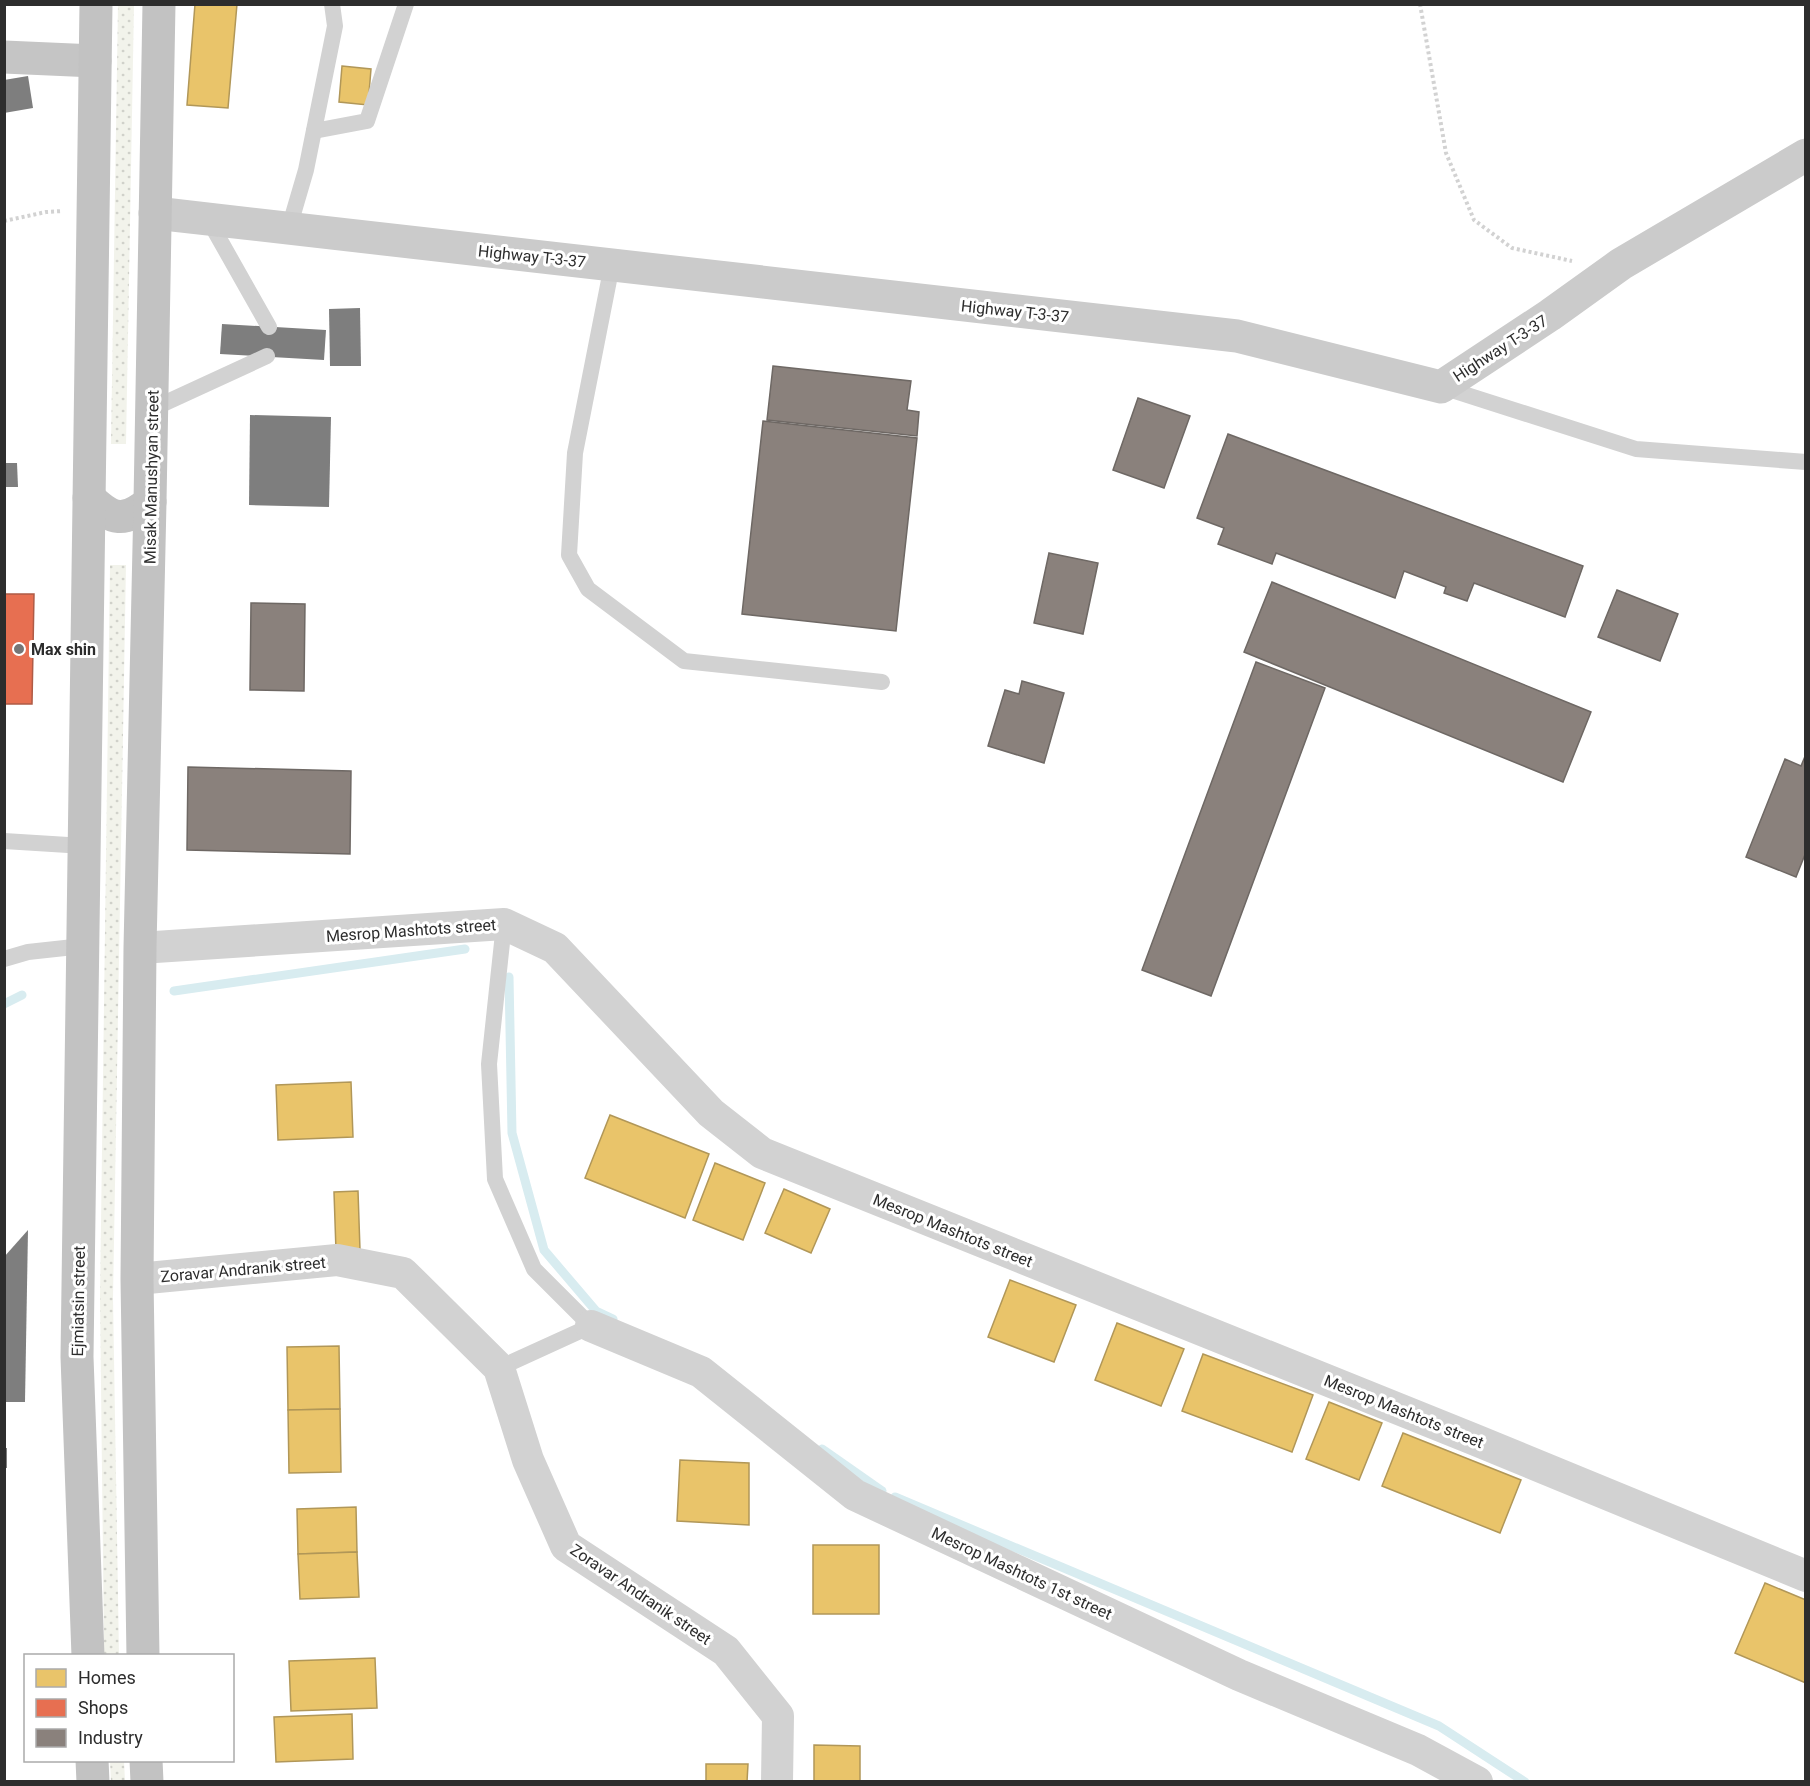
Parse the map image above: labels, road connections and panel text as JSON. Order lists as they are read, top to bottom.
{
  "streets": {
    "highway": ["Misak Manushyan street", "Ejmiatsin street"],
    "main road": ["Highway T-3-37"],
    "street": ["Mesrop Mashtots street", "Zoravar Andranik street", "Mesrop Mashtots 1st street"]
  },
  "crossings": [
    ["Highway T-3-37", "Misak Manushyan street"],
    ["Misak Manushyan street", "Mesrop Mashtots street"]
  ],
  "places": ["Max shin"],
  "legend": ["Homes", "Shops", "Industry"]
}
